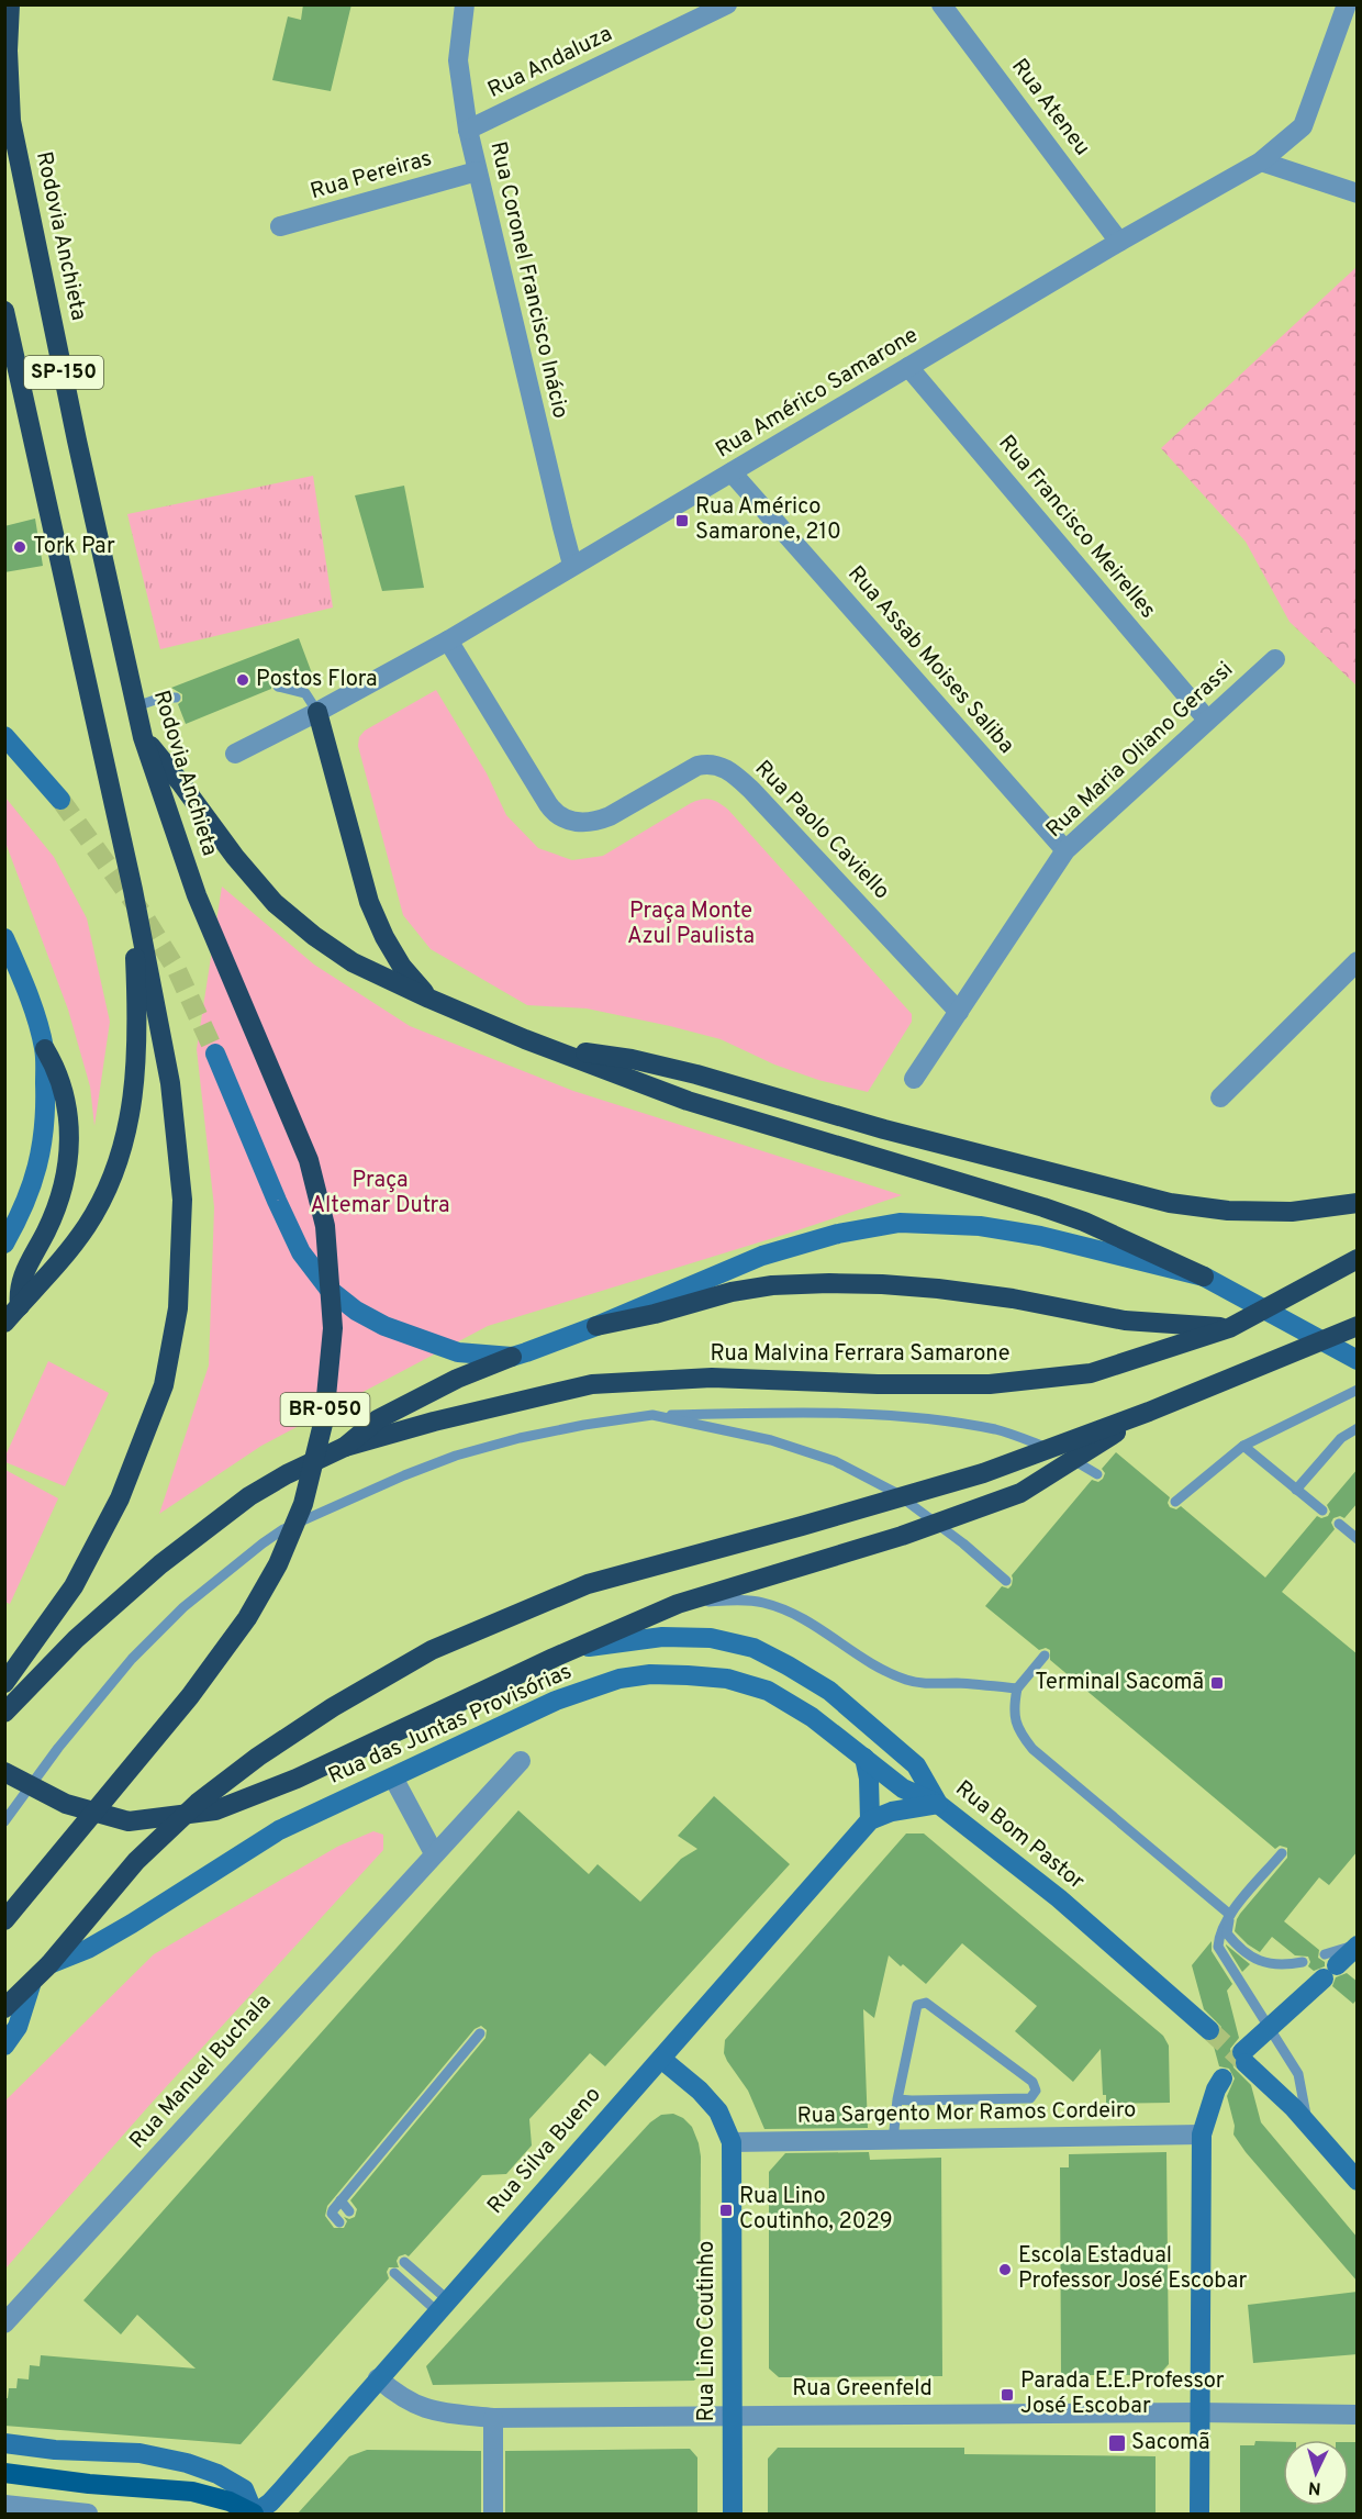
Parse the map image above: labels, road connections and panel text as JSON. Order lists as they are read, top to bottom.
{
  "streets": {
    "highway": [
      "Rodovia Anchieta",
      "SP-150",
      "Rua Malvina Ferrara Samarone",
      "BR-050",
      "Rua das Juntas Provisórias"
    ],
    "main road": ["Rua Bom Pastor", "Rua Silva Bueno", "Rua Lino Coutinho"],
    "street": [
      "Rua Andaluza",
      "Rua Ateneu",
      "Rua Pereiras",
      "Rua Coronel Francisco Inácio",
      "Rua Américo Samarone",
      "Rua Francisco Meirelles",
      "Rua Assab Moises Saliba",
      "Rua Maria Oliano Gerassi",
      "Rua Paolo Caviello",
      "Rua Manuel Buchala",
      "Rua Sargento Mor Ramos Cordeiro",
      "Rua Greenfeld"
    ]
  },
  "crossings": [
    ["Rua Andaluza", "Rua Coronel Francisco Inácio"],
    ["Rua Ateneu", "Rua Américo Samarone"],
    ["Rua Pereiras", "Rua Coronel Francisco Inácio"],
    ["Rodovia Anchieta", "BR-050"],
    ["Rua Coronel Francisco Inácio", "Rua Américo Samarone"],
    ["Rua Américo Samarone", "Rua Francisco Meirelles"],
    ["Rua Américo Samarone", "Rua Assab Moises Saliba"],
    ["Rua Américo Samarone", "Rua Paolo Caviello"],
    ["Rua Francisco Meirelles", "Rua Maria Oliano Gerassi"],
    ["Rua Assab Moises Saliba", "Rua Maria Oliano Gerassi"],
    ["Rua Maria Oliano Gerassi", "Rua Paolo Caviello"],
    ["Rua das Juntas Provisórias", "Rua Bom Pastor"],
    ["Rua Sargento Mor Ramos Cordeiro", "Rua Lino Coutinho"],
    ["Rua Silva Bueno", "Rua Lino Coutinho"],
    ["Rua Silva Bueno", "Rua Greenfeld"],
    ["Rua Lino Coutinho", "Rua Greenfeld"]
  ],
  "parks": ["Praça Monte Azul Paulista", "Praça Altemar Dutra"],
  "places": {
    "transit": [
      "Rua Américo Samarone, 210",
      "Terminal Sacomã",
      "Rua Lino Coutinho, 2029",
      "Parada E.E.Professor José Escobar",
      "Sacomã"
    ],
    "other": ["Tork Par", "Postos Flora", "Escola Estadual Professor José Escobar"]
  },
  "north": "bottom"
}
